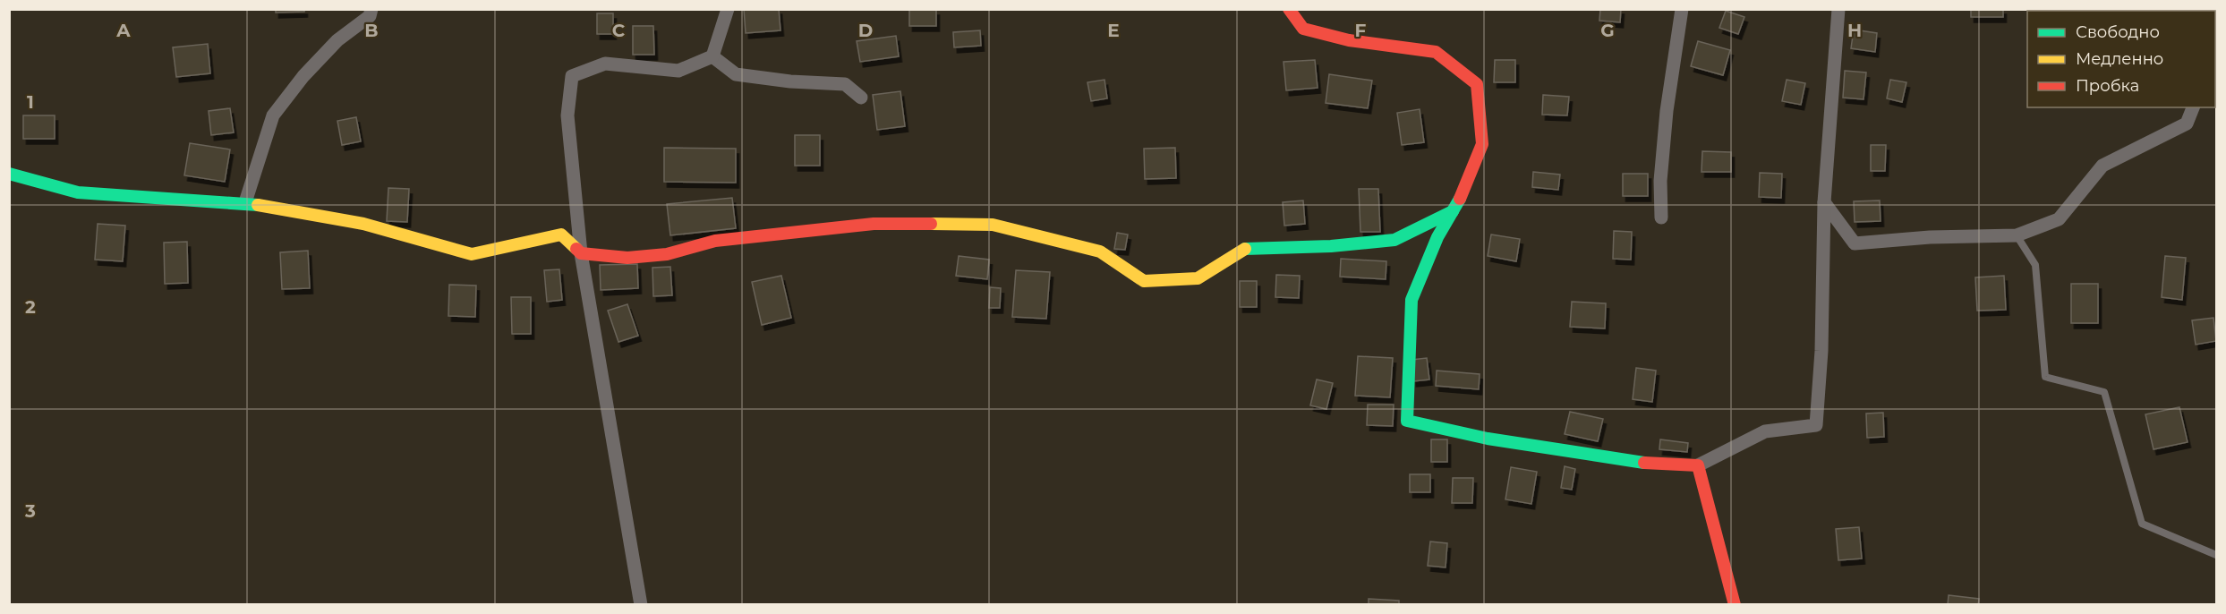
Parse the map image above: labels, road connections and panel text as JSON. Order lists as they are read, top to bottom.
{
  "legend": ["Свободно", "Медленно", "Пробка"],
  "grid": {
    "columns": [
      "A",
      "B",
      "C",
      "D",
      "E",
      "F",
      "G",
      "H"
    ],
    "rows": ["1", "2", "3"]
  }
}
